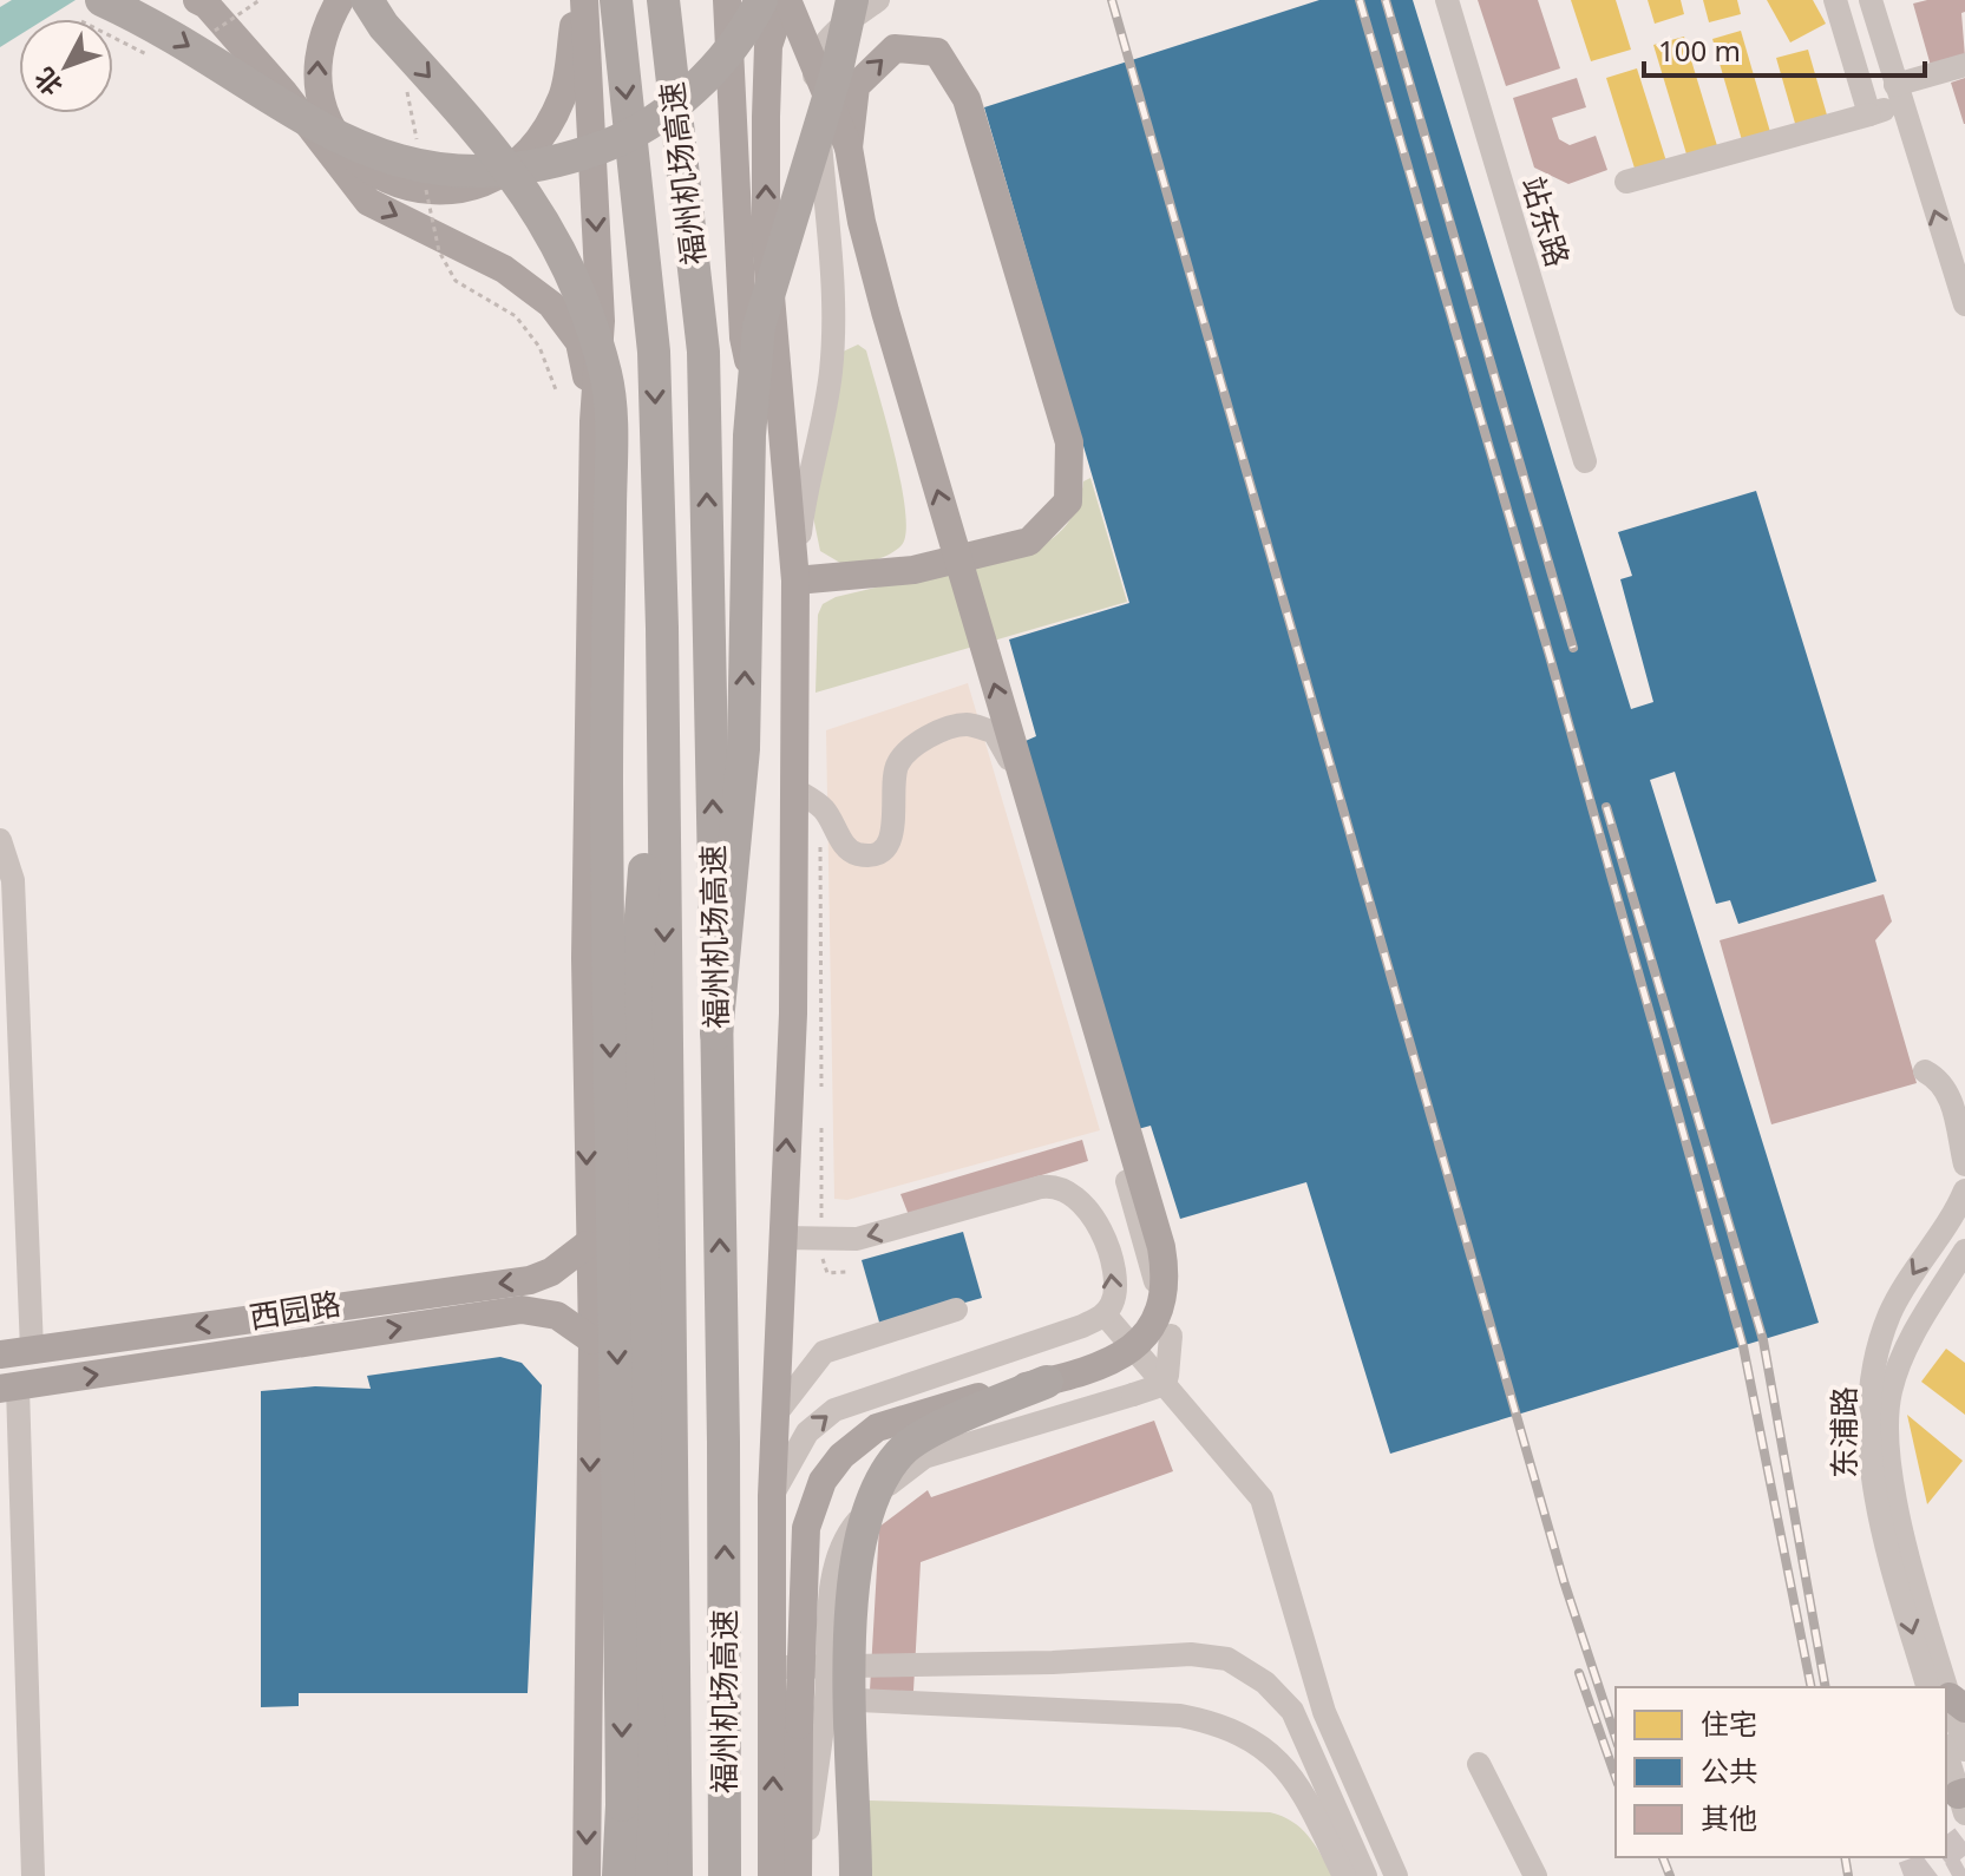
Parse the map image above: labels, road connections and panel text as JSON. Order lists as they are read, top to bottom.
{
  "streets": {
    "highway": ["福州机场高速"],
    "main road": ["西园路"],
    "street": ["站东路", "东浦路"]
  },
  "legend": ["住宅", "公共", "其他"],
  "scale_bar": "100 m",
  "north": "bottom left"
}
